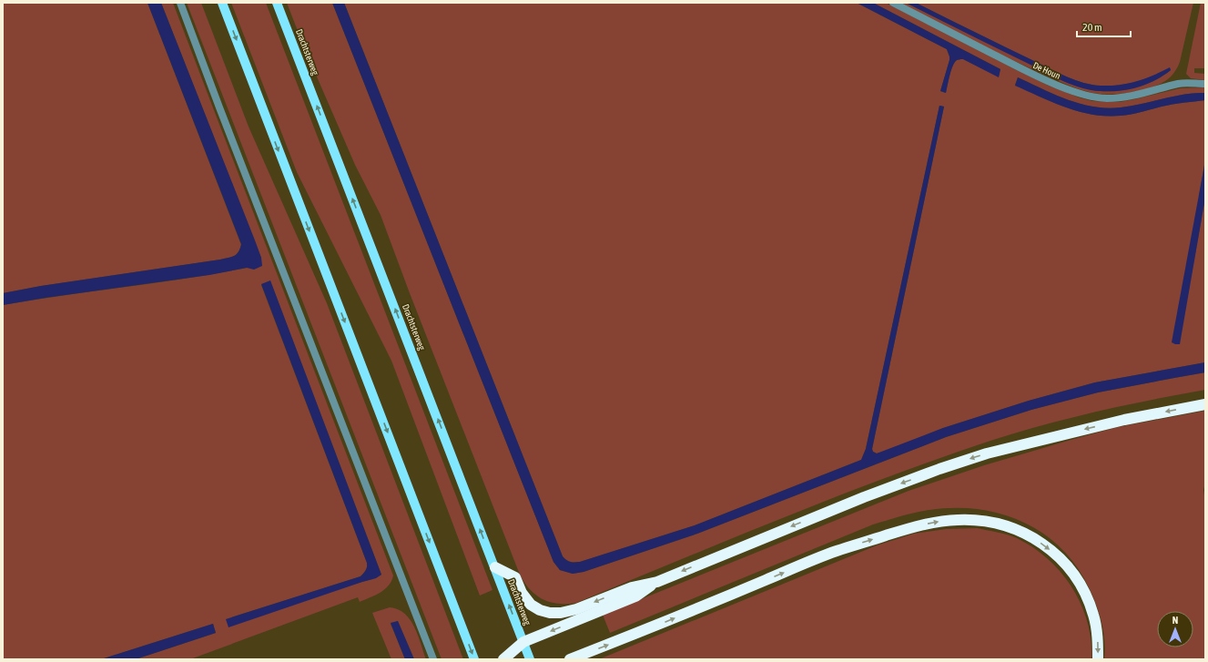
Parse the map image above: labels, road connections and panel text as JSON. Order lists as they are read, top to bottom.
{
  "streets": {
    "main road": ["Drachtsterweg"],
    "street": ["De Houn"]
  },
  "scale_bar": "20 m",
  "north": "top"
}
